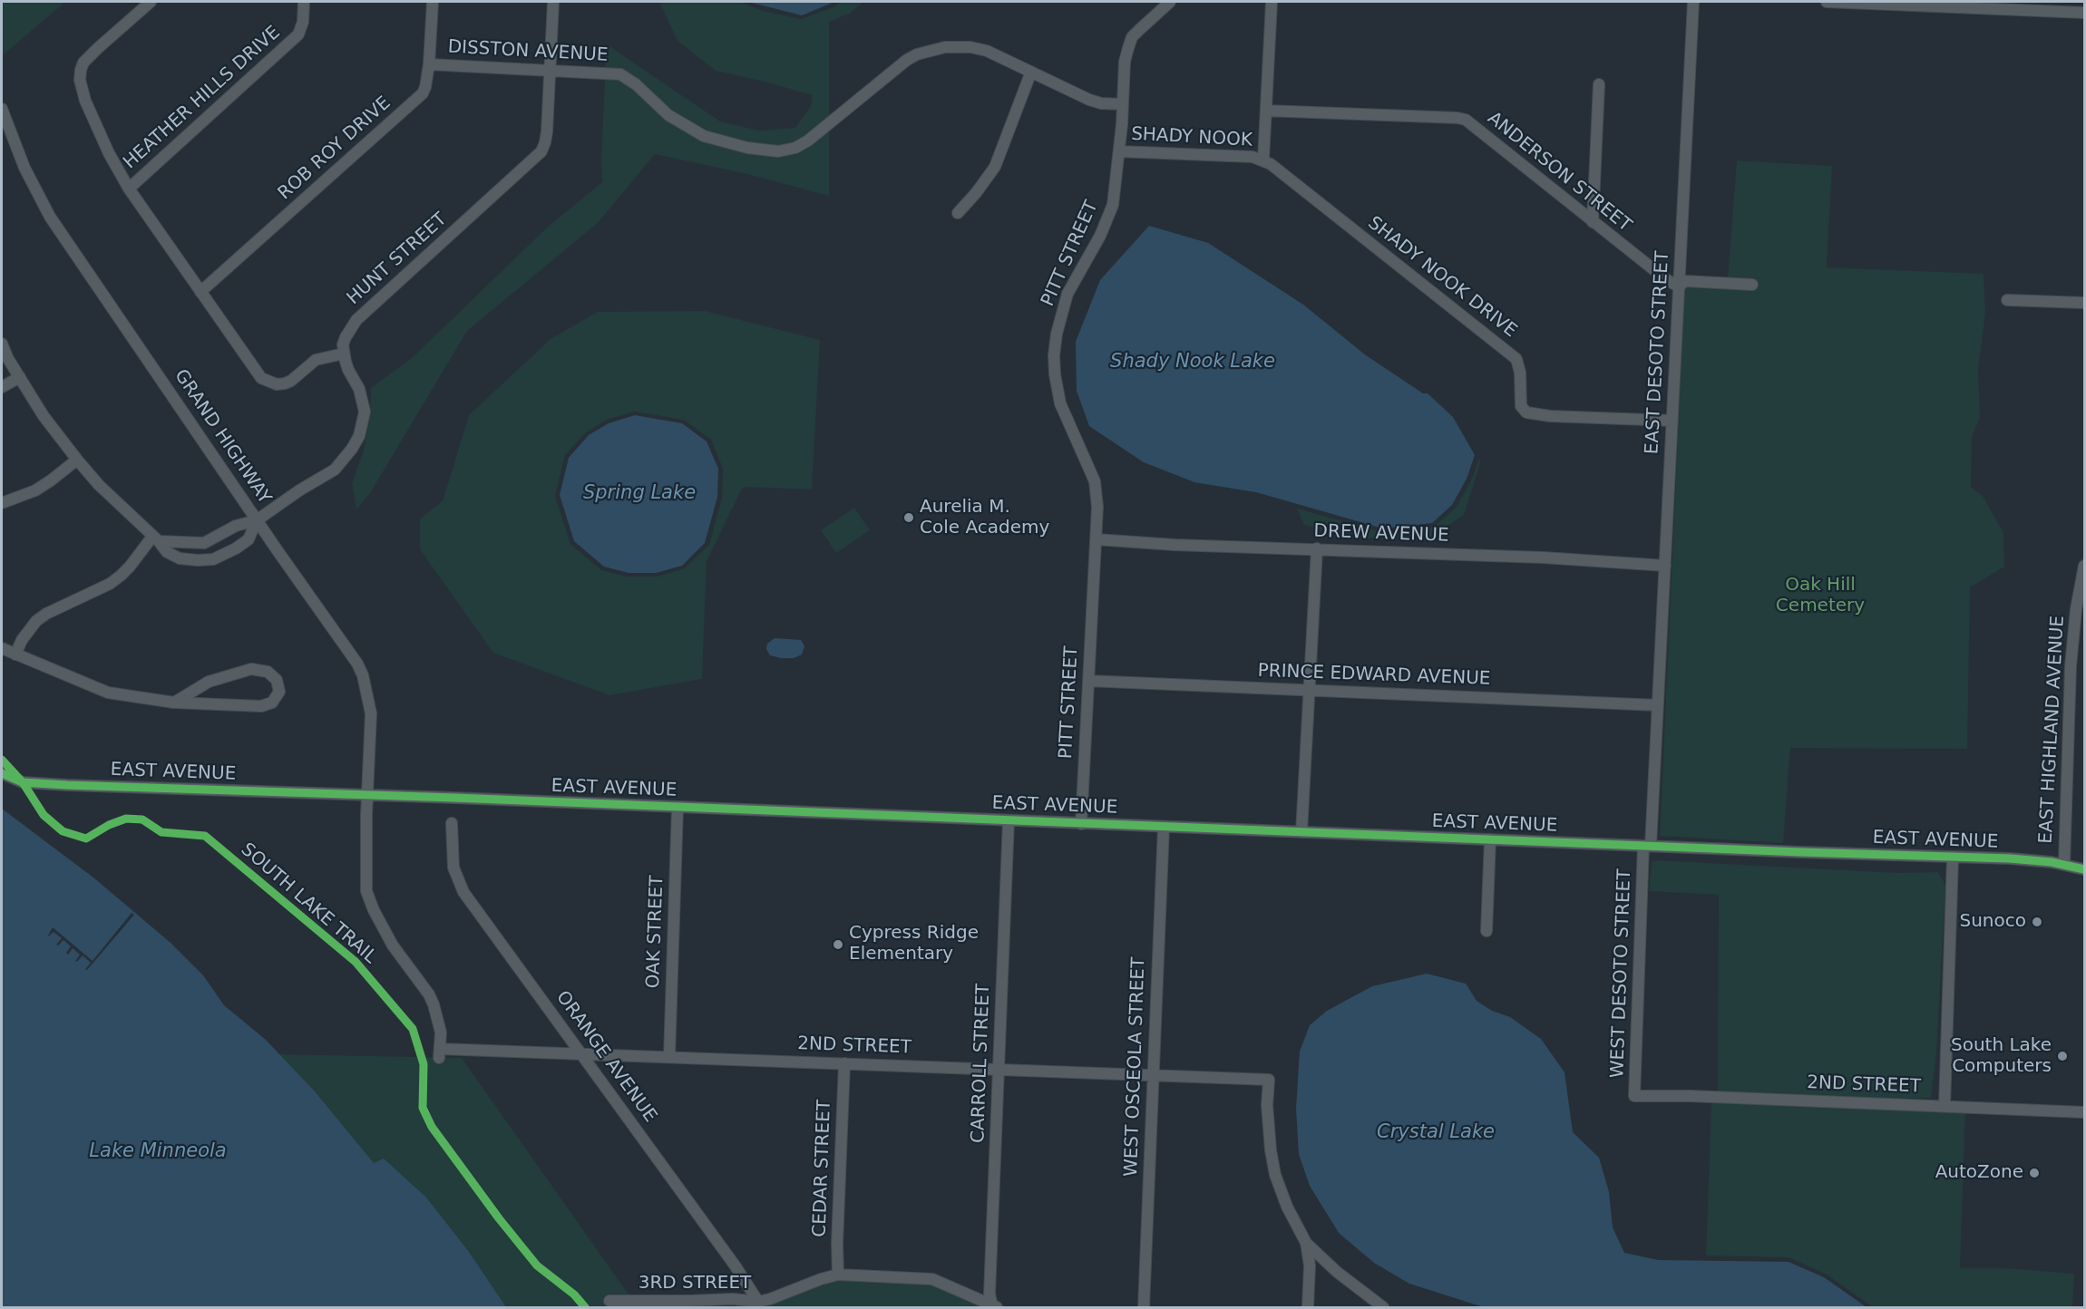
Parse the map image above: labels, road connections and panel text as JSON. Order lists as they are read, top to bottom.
{
  "streets": {
    "street": [
      "DISSTON AVENUE",
      "HEATHER HILLS DRIVE",
      "SHADY NOOK",
      "ROB ROY DRIVE",
      "ANDERSON STREET",
      "PITT STREET",
      "HUNT STREET",
      "SHADY NOOK DRIVE",
      "EAST DESOTO STREET",
      "GRAND HIGHWAY",
      "DREW AVENUE",
      "PRINCE EDWARD AVENUE",
      "EAST HIGHLAND AVENUE",
      "EAST AVENUE",
      "OAK STREET",
      "WEST DESOTO STREET",
      "2ND STREET",
      "ORANGE AVENUE",
      "CARROLL STREET",
      "WEST OSCEOLA STREET",
      "CEDAR STREET",
      "3RD STREET"
    ],
    "cycle path": ["SOUTH LAKE TRAIL"]
  },
  "crossings": [
    ["DISSTON AVENUE", "ROB ROY DRIVE"],
    ["DISSTON AVENUE", "PITT STREET"],
    ["DISSTON AVENUE", "HUNT STREET"],
    ["SHADY NOOK", "PITT STREET"],
    ["SHADY NOOK", "SHADY NOOK DRIVE"],
    ["ANDERSON STREET", "EAST DESOTO STREET"],
    ["PITT STREET", "DREW AVENUE"],
    ["PITT STREET", "PRINCE EDWARD AVENUE"],
    ["PITT STREET", "EAST AVENUE"],
    ["SHADY NOOK DRIVE", "EAST DESOTO STREET"],
    ["EAST DESOTO STREET", "DREW AVENUE"],
    ["EAST DESOTO STREET", "PRINCE EDWARD AVENUE"],
    ["EAST DESOTO STREET", "EAST AVENUE"],
    ["EAST DESOTO STREET", "WEST DESOTO STREET"],
    ["GRAND HIGHWAY", "EAST AVENUE"],
    ["GRAND HIGHWAY", "2ND STREET"],
    ["EAST HIGHLAND AVENUE", "EAST AVENUE"],
    ["EAST AVENUE", "OAK STREET"],
    ["EAST AVENUE", "WEST DESOTO STREET"],
    ["EAST AVENUE", "CARROLL STREET"],
    ["EAST AVENUE", "WEST OSCEOLA STREET"],
    ["OAK STREET", "2ND STREET"],
    ["WEST DESOTO STREET", "2ND STREET"],
    ["2ND STREET", "ORANGE AVENUE"],
    ["2ND STREET", "CARROLL STREET"],
    ["2ND STREET", "WEST OSCEOLA STREET"],
    ["2ND STREET", "CEDAR STREET"],
    ["ORANGE AVENUE", "3RD STREET"],
    ["CARROLL STREET", "3RD STREET"],
    ["CEDAR STREET", "3RD STREET"]
  ],
  "water": [
    "Shady Nook Lake",
    "Spring Lake",
    "Crystal Lake",
    "Lake Minneola"
  ],
  "parks": ["Oak Hill Cemetery"],
  "places": [
    "Aurelia M. Cole Academy",
    "Sunoco",
    "Cypress Ridge Elementary",
    "South Lake Computers",
    "AutoZone"
  ]
}
